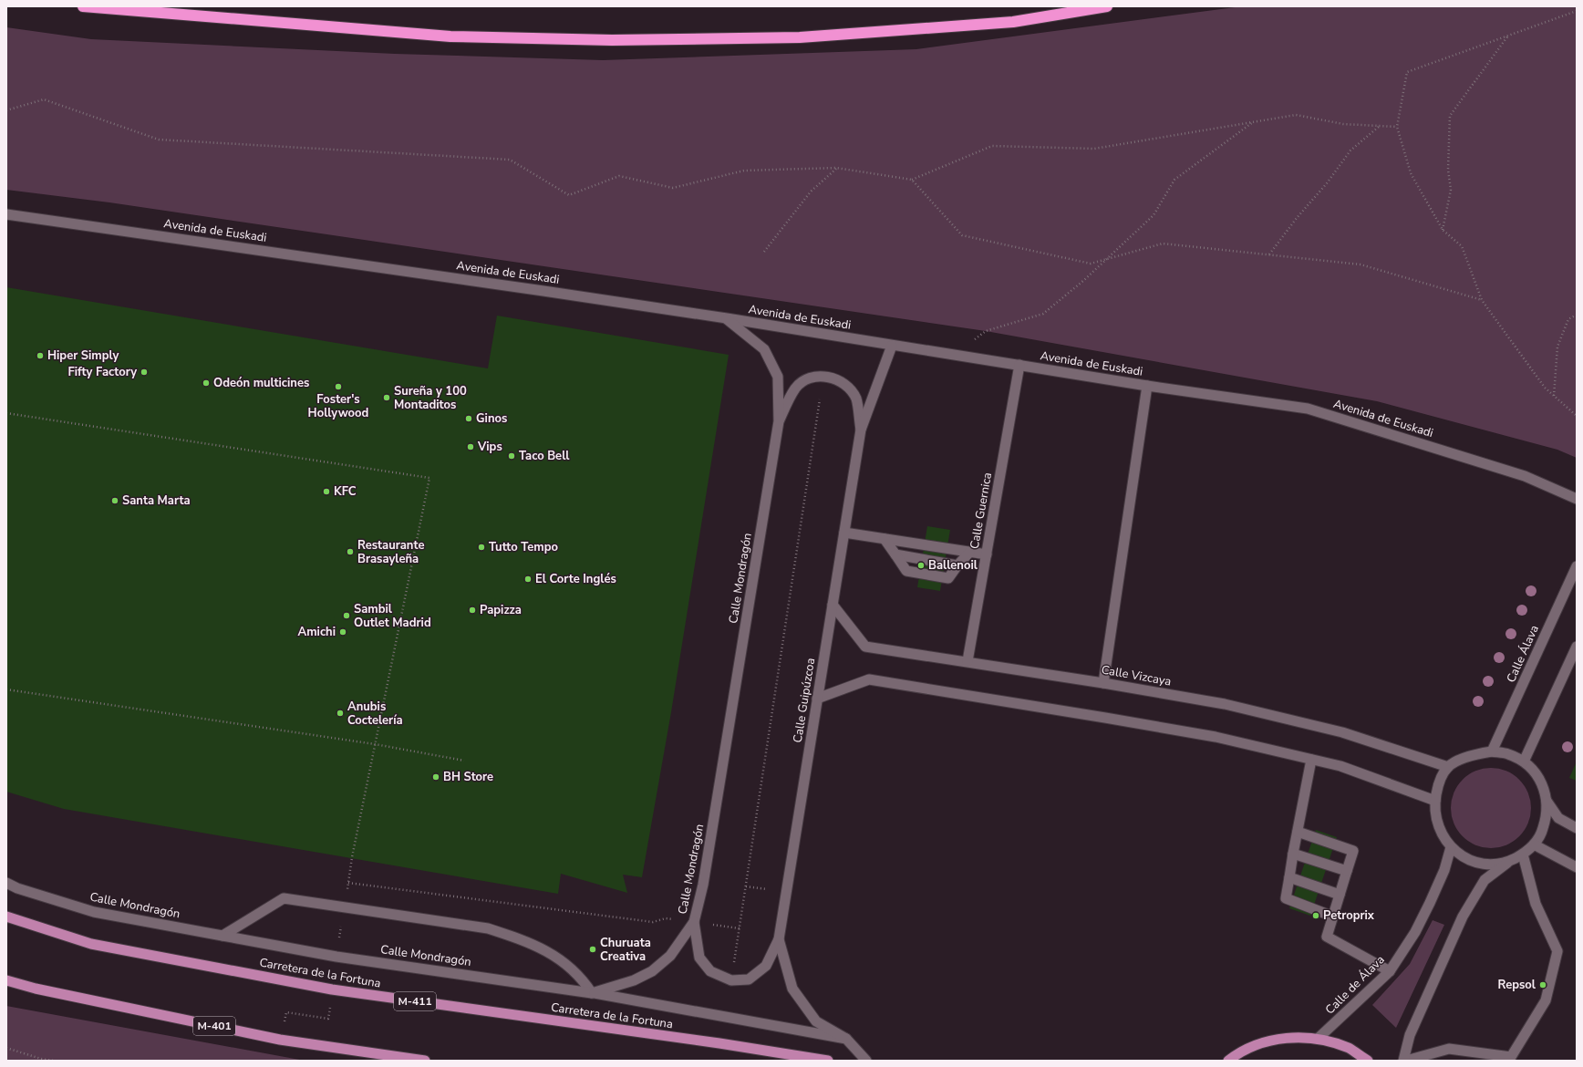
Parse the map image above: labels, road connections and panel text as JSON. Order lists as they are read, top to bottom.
{
  "streets": {
    "main road": ["Carretera de la Fortuna", "M-411", "M-401"],
    "street": [
      "Avenida de Euskadi",
      "Calle Guernica",
      "Calle Mondragón",
      "Calle Álava",
      "Calle Vizcaya",
      "Calle Guipúzcoa",
      "Calle de Álava"
    ]
  },
  "crossings": [
    ["Avenida de Euskadi", "Calle Guernica"],
    ["Avenida de Euskadi", "Calle Mondragón"],
    ["Avenida de Euskadi", "Calle Guipúzcoa"],
    ["Calle Guernica", "Calle Vizcaya"],
    ["Calle Álava", "Calle Vizcaya"],
    ["Calle Álava", "Calle de Álava"],
    ["Calle Vizcaya", "Calle Guipúzcoa"],
    ["Calle Vizcaya", "Calle de Álava"]
  ],
  "places": [
    "Hiper Simply",
    "Fifty Factory",
    "Odeón multicines",
    "Foster's Hollywood",
    "Sureña y 100 Montaditos",
    "Ginos",
    "Vips",
    "Taco Bell",
    "KFC",
    "Santa Marta",
    "Tutto Tempo",
    "Restaurante Brasayleña",
    "Ballenoil",
    "El Corte Inglés",
    "Papizza",
    "Sambil Outlet Madrid",
    "Amichi",
    "Anubis Coctelería",
    "BH Store",
    "Petroprix",
    "Churuata Creativa",
    "Repsol"
  ]
}
